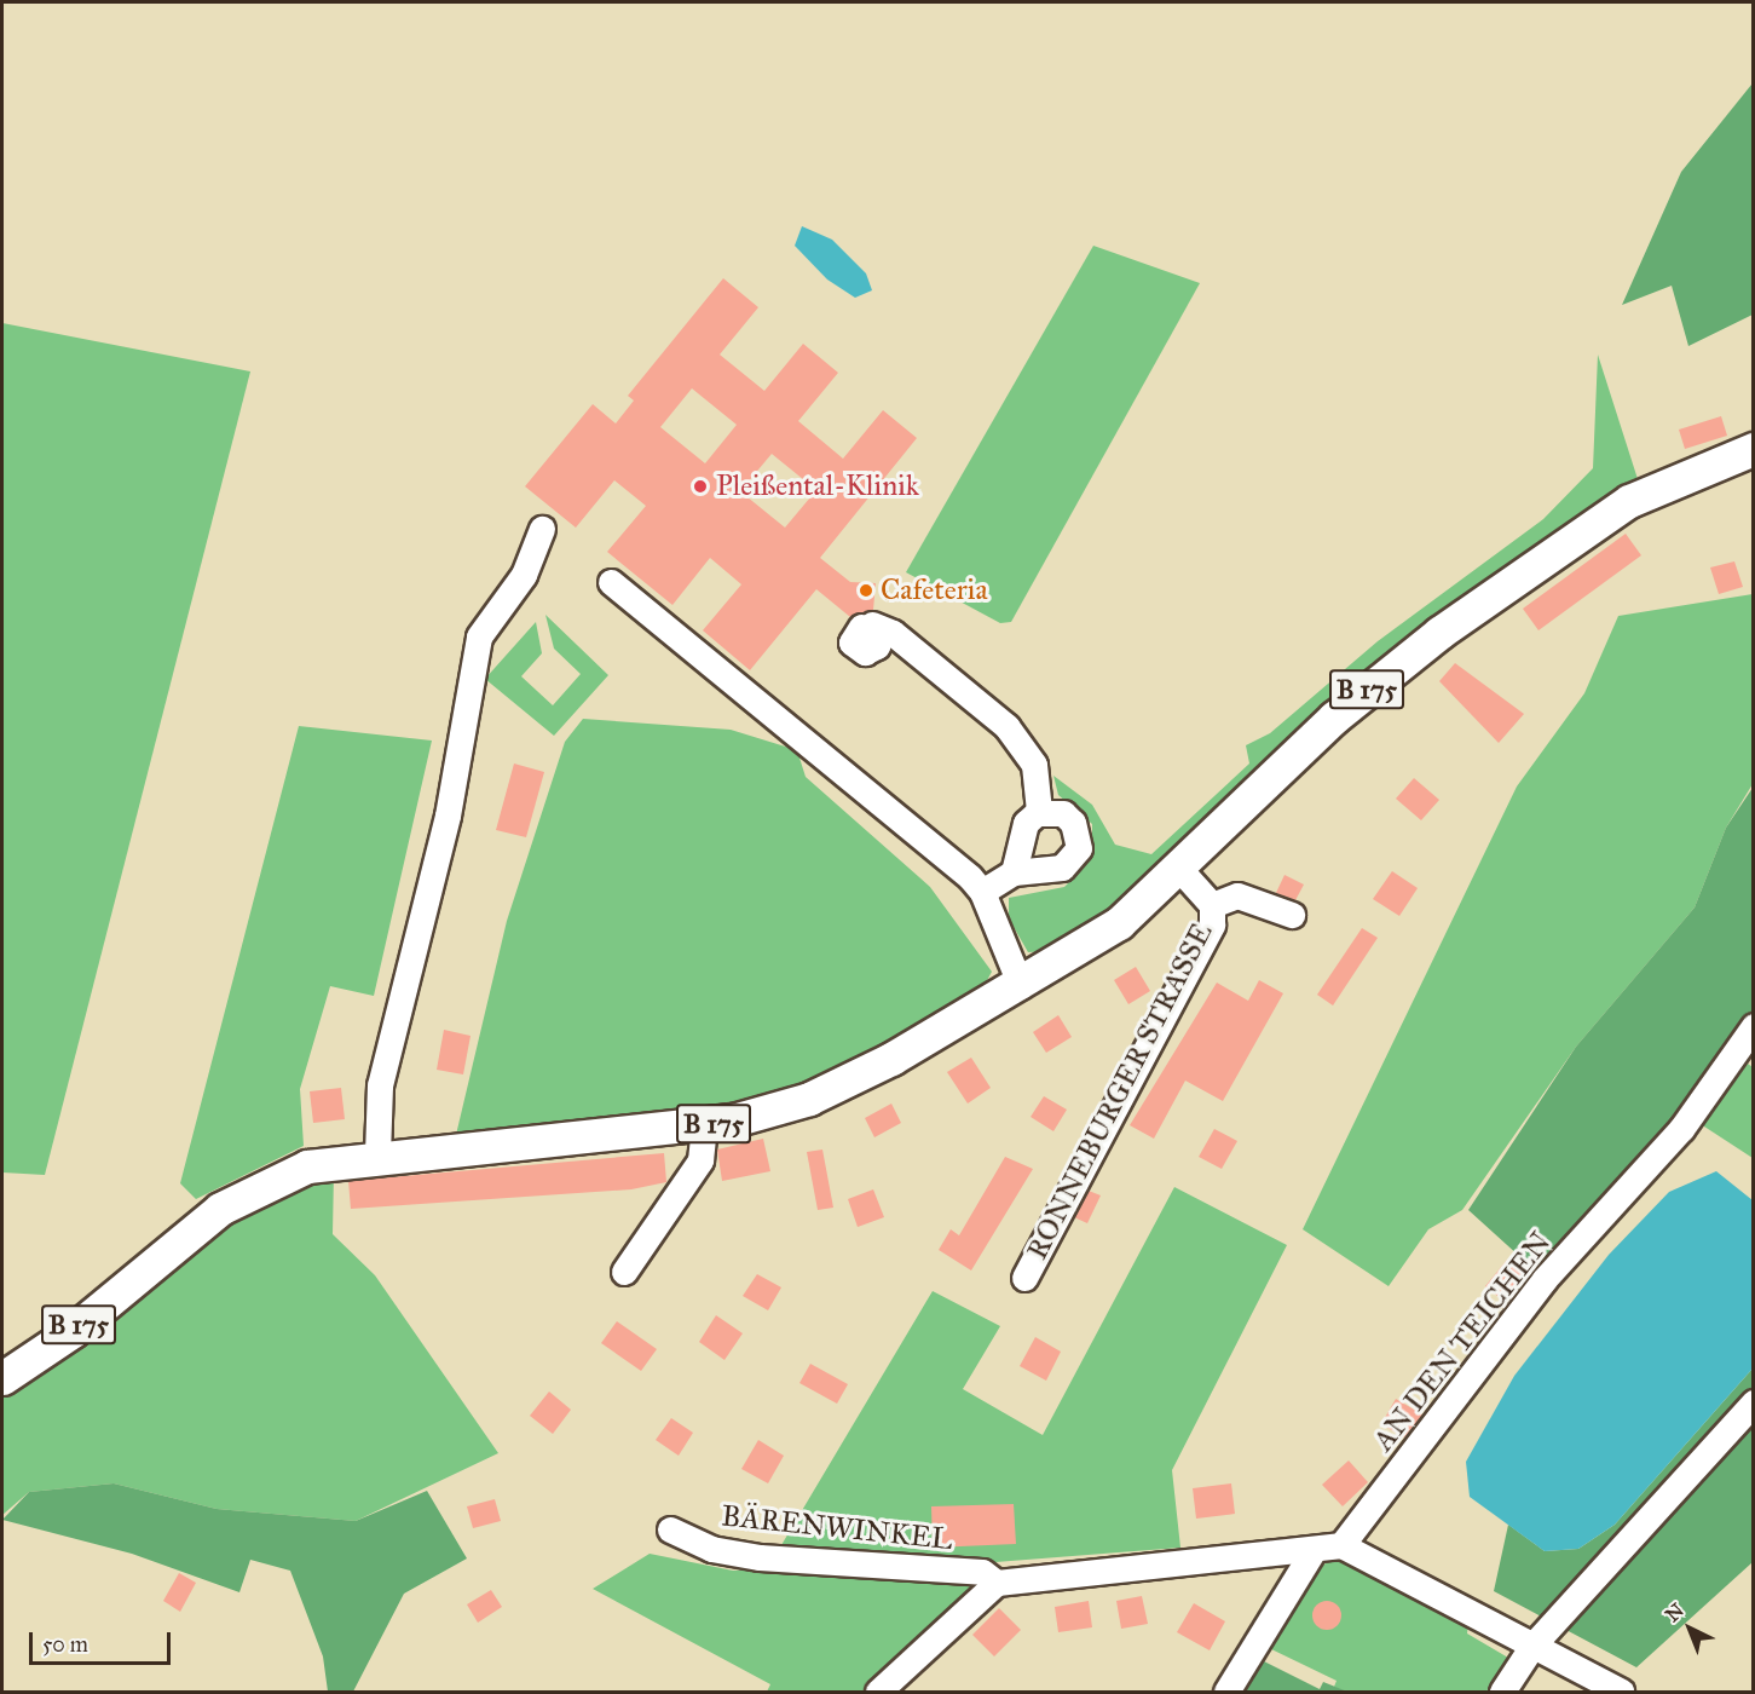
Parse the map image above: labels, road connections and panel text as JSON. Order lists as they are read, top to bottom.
{
  "streets": {
    "main road": ["B 175", "RONNEBURGER STRASSE"],
    "street": ["AN DEN TEICHEN", "BÄRENWINKEL"]
  },
  "places": ["Pleißental-Klinik", "Cafeteria"],
  "scale_bar": "50 m",
  "north": "top left"
}
